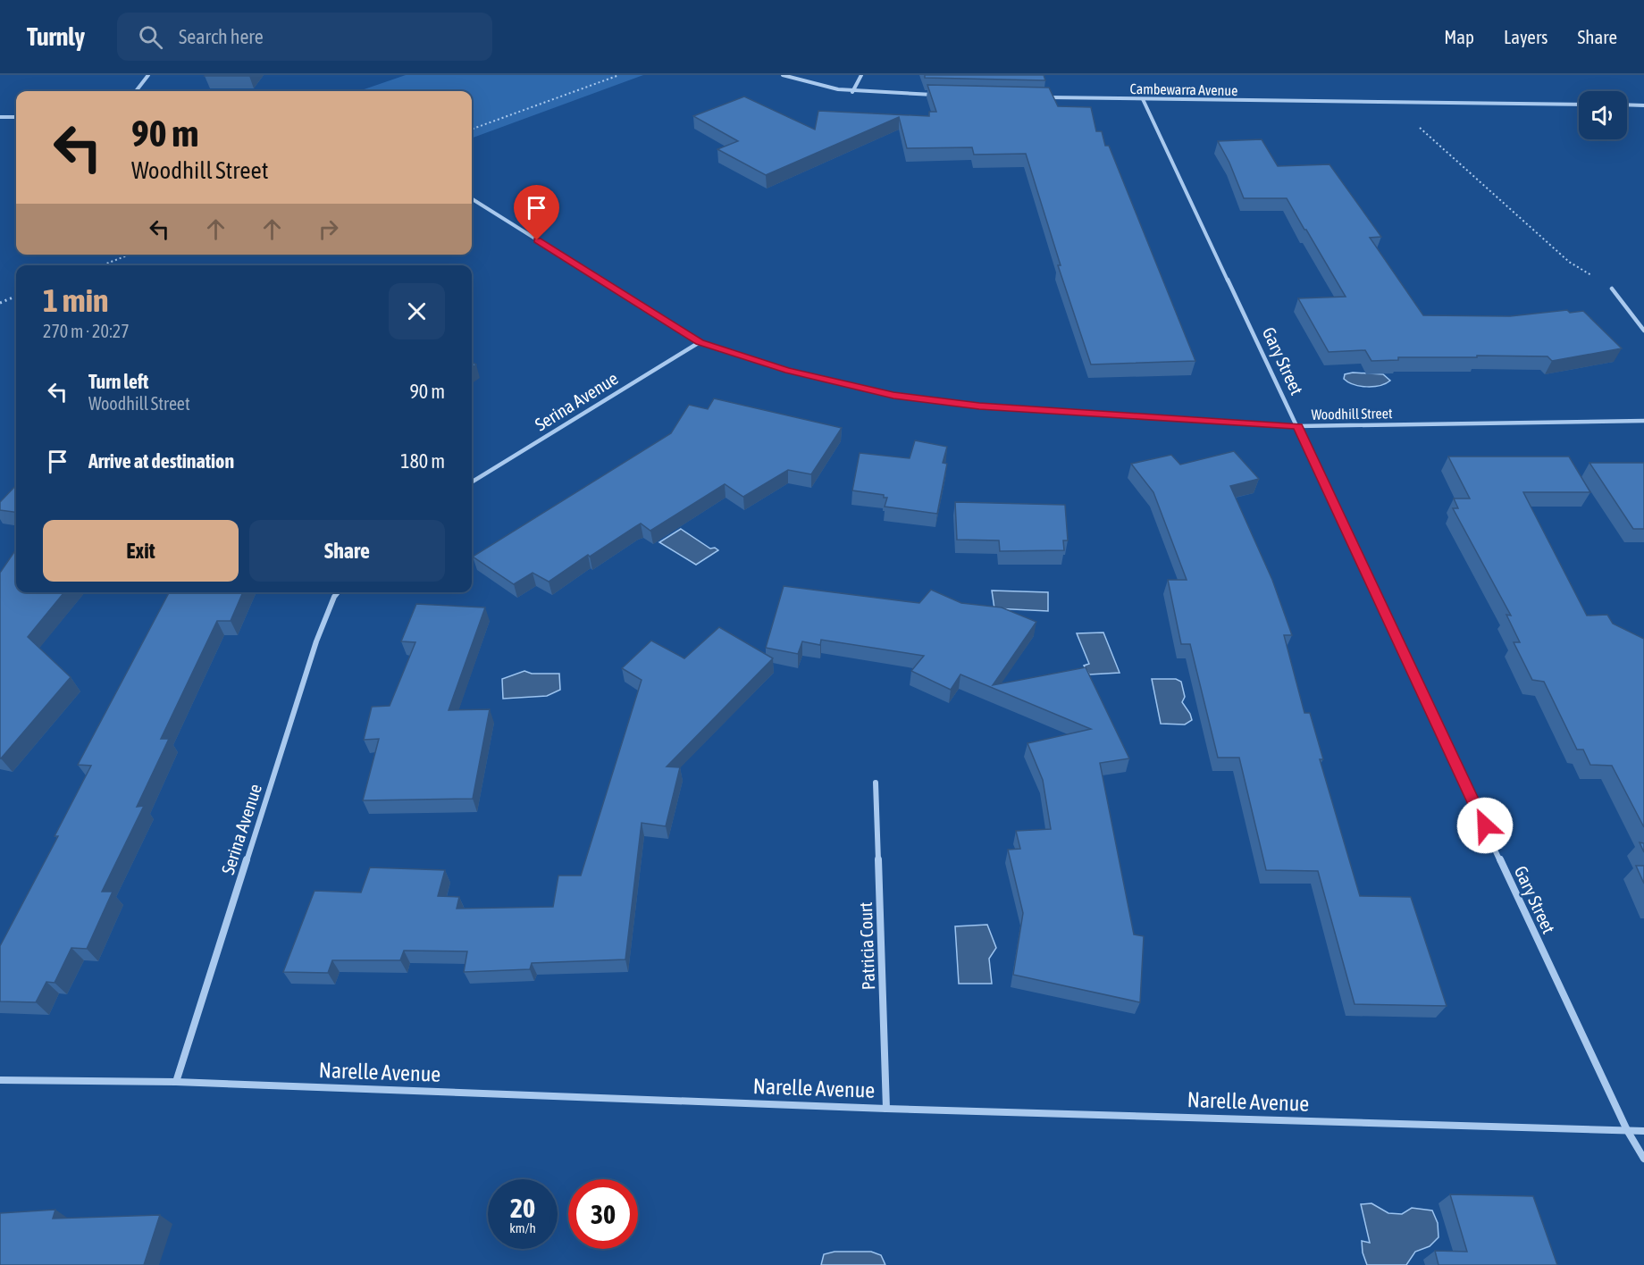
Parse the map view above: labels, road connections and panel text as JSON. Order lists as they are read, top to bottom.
{
  "streets": {
    "street": [
      "Cambewarra Avenue",
      "Gary Street",
      "Serina Avenue",
      "Woodhill Street",
      "Patricia Court",
      "Narelle Avenue"
    ]
  },
  "crossings": [
    ["Cambewarra Avenue", "Gary Street"],
    ["Gary Street", "Woodhill Street"],
    ["Gary Street", "Narelle Avenue"],
    ["Serina Avenue", "Woodhill Street"],
    ["Serina Avenue", "Narelle Avenue"],
    ["Patricia Court", "Narelle Avenue"]
  ],
  "page": {
    "header": "Turnly",
    "search": "Search here",
    "nav": ["Map", "Layers", "Share"],
    "turn": ["90 m", "Woodhill Street"],
    "heading": ["1 min", "270 m · 20:27"],
    "list": [
      {
        "name": "Turn left",
        "note": "Woodhill Street",
        "value": "90 m"
      },
      {
        "name": "Arrive at destination",
        "value": "180 m"
      }
    ],
    "buttons": ["Exit", "Share"],
    "speed": "20 km/h",
    "limit": "30"
  }
}
